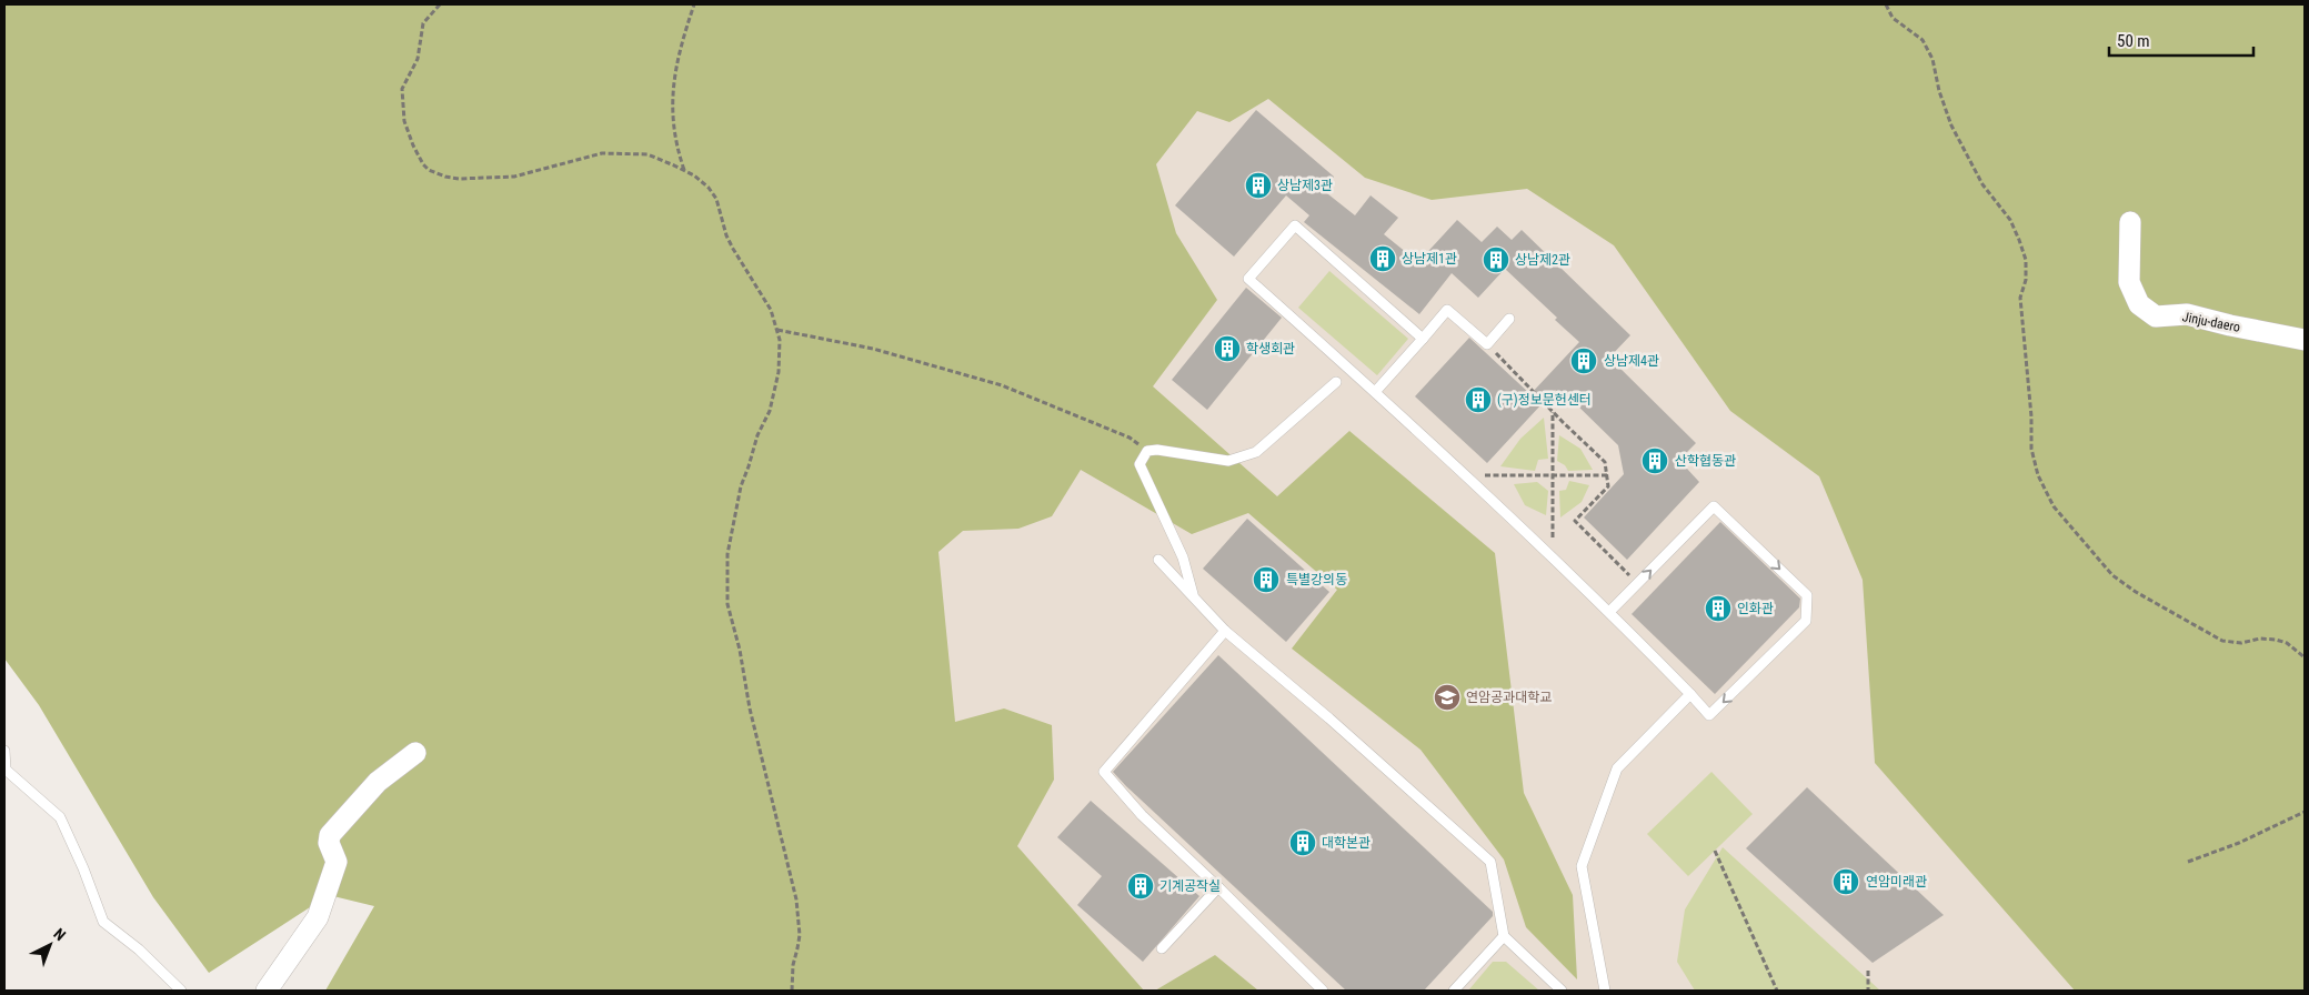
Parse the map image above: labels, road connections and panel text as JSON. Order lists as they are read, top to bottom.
{
  "streets": {
    "street": ["Jinju-daero"]
  },
  "places": {
    "building": [
      "상남제3관",
      "상남제1관",
      "상남제2관",
      "학생회관",
      "상남제4관",
      "(구)정보문헌센터",
      "산학협동관",
      "특별강의동",
      "인화관",
      "대학본관",
      "연암미래관",
      "기계공작실"
    ],
    "school or university": ["연암공과대학교"]
  },
  "scale_bar": "50 m",
  "north": "top right"
}
